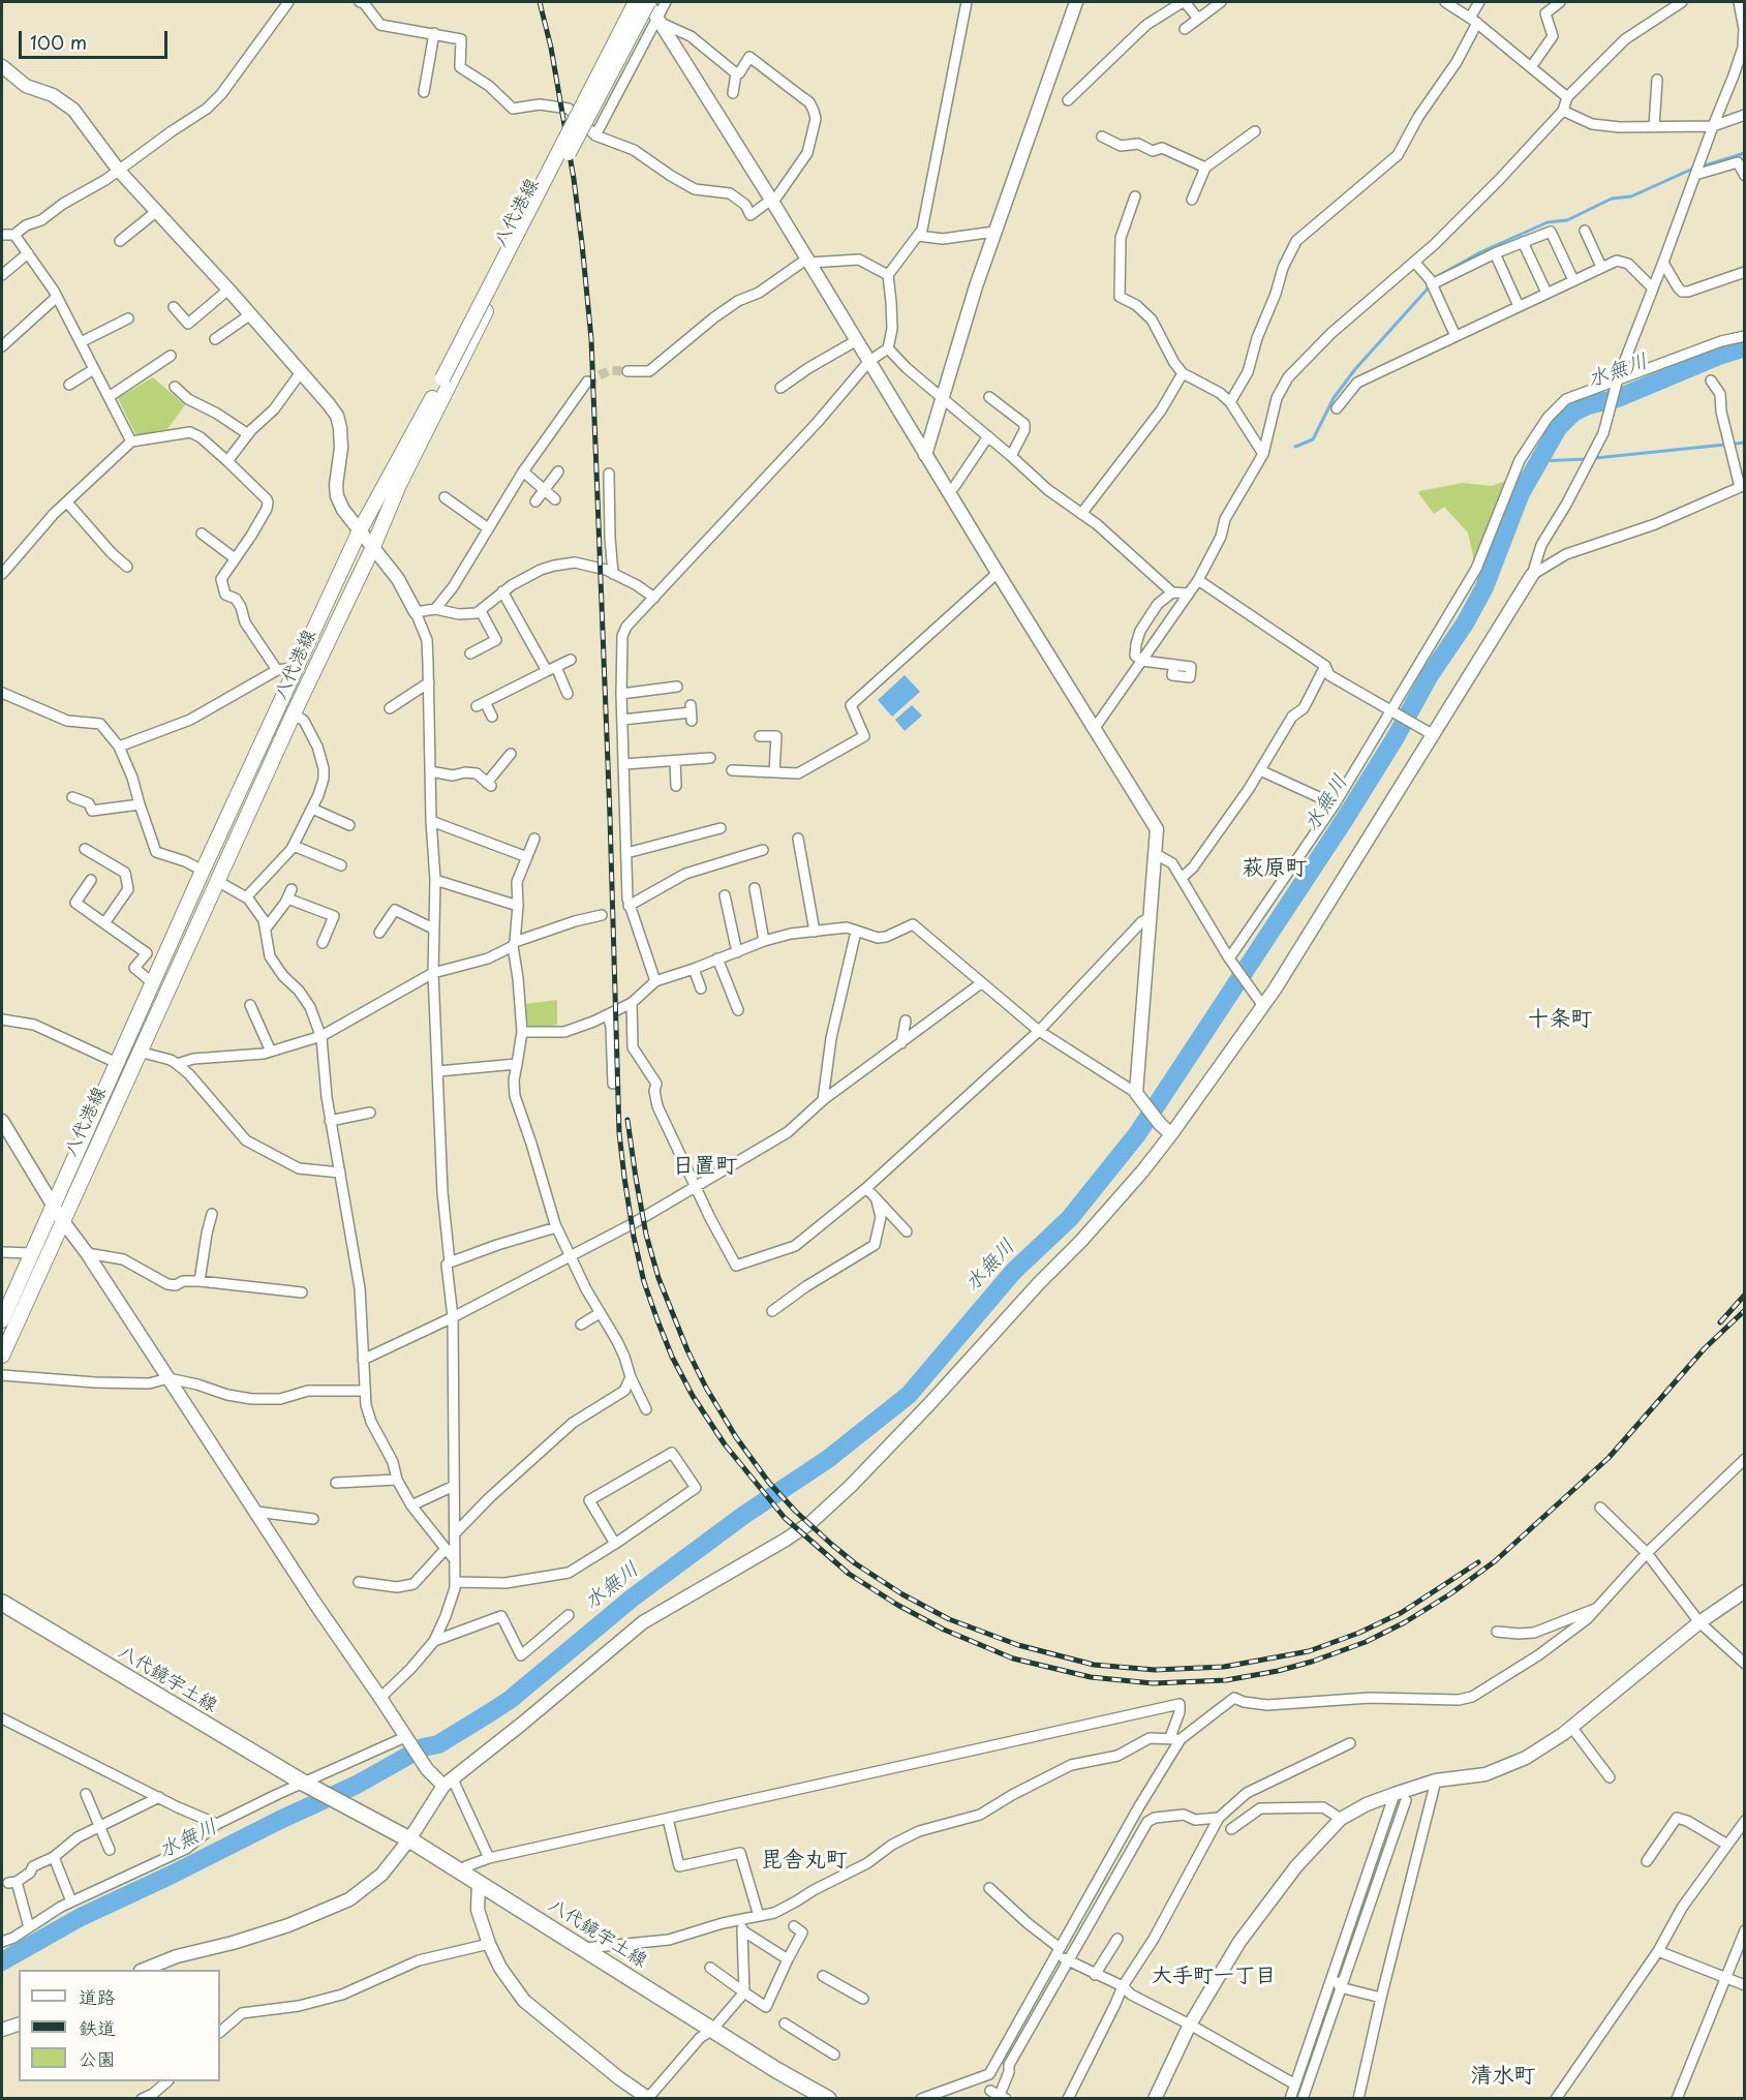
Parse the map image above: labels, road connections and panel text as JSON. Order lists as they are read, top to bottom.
{
  "streets": {
    "main road": ["八代港線", "八代鏡宇土線"]
  },
  "districts": [
    "萩原町",
    "十条町",
    "日置町",
    "毘舎丸町",
    "大手町一丁目",
    "清水町"
  ],
  "water": ["水無川"],
  "legend": ["道路", "鉄道", "公園"],
  "scale_bar": "100 m"
}
